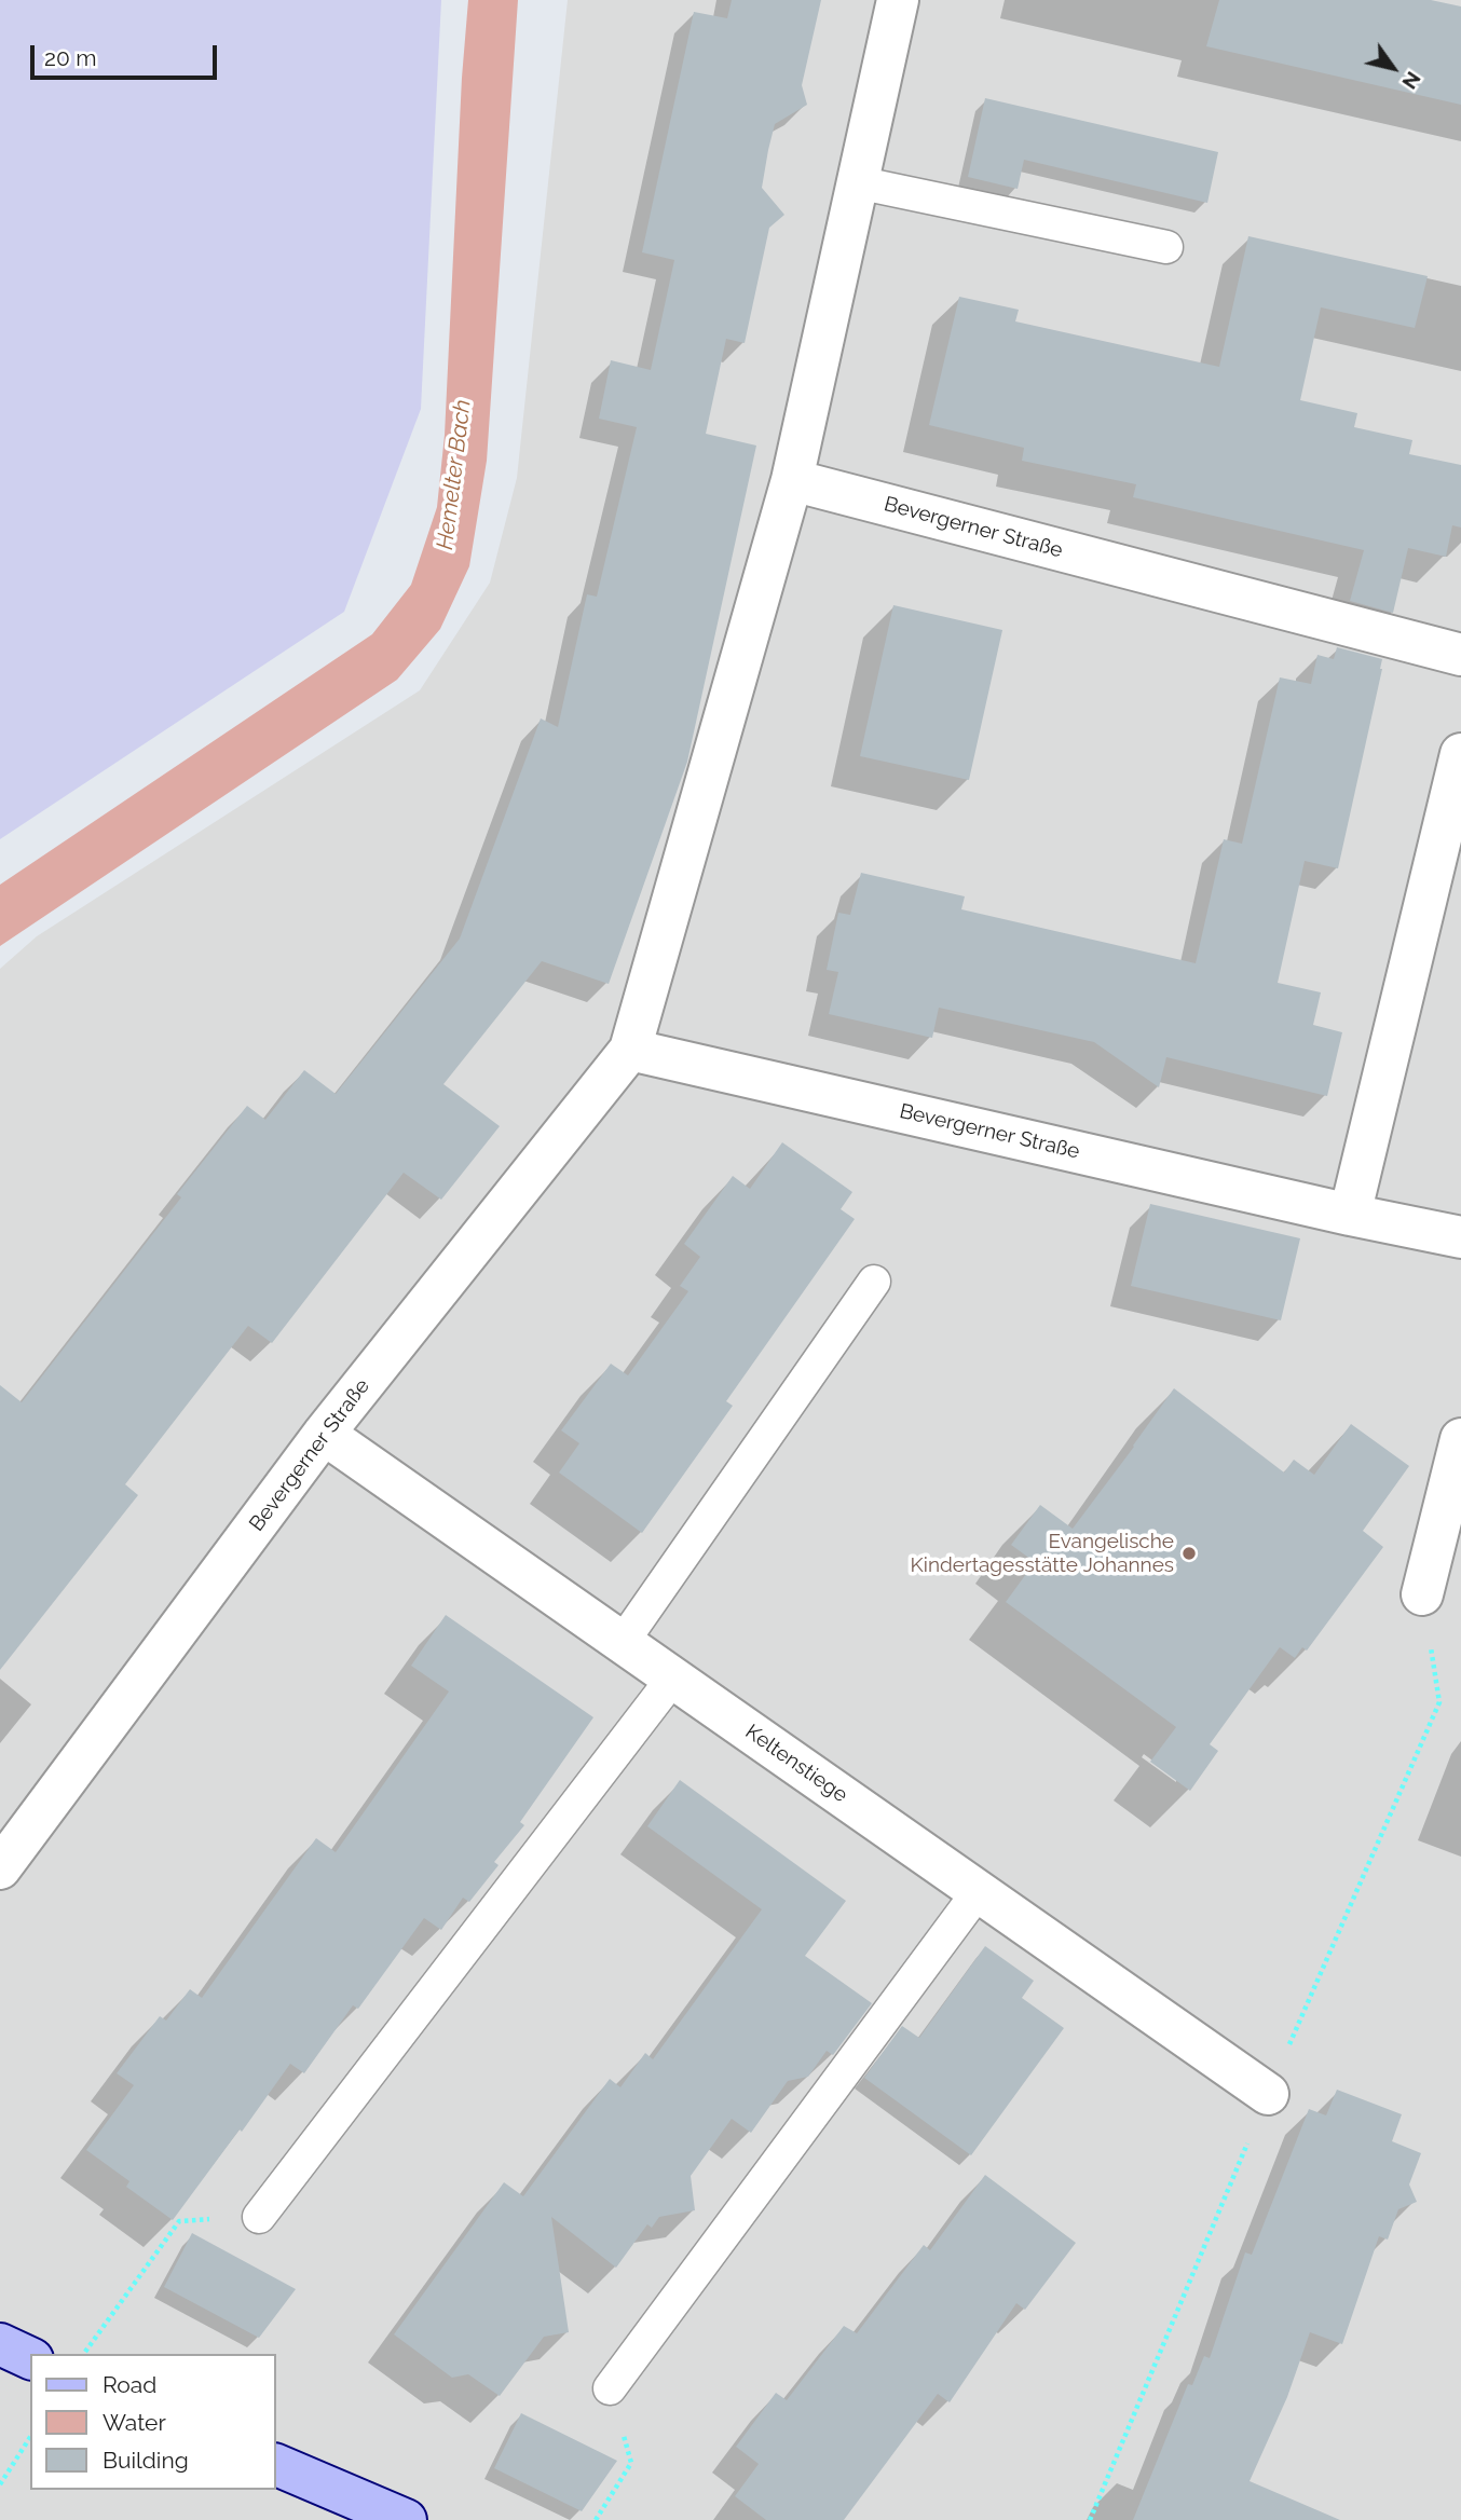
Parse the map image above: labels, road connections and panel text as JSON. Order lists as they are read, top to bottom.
{
  "streets": {
    "street": ["Bevergerner Straße", "Keltenstiege"]
  },
  "crossings": [
    ["Bevergerner Straße", "Keltenstiege"]
  ],
  "water": ["Hemelter Bach"],
  "places": ["Evangelische Kindertagesstätte Johannes"],
  "legend": ["Road", "Water", "Building"],
  "scale_bar": "20 m",
  "north": "bottom right"
}
